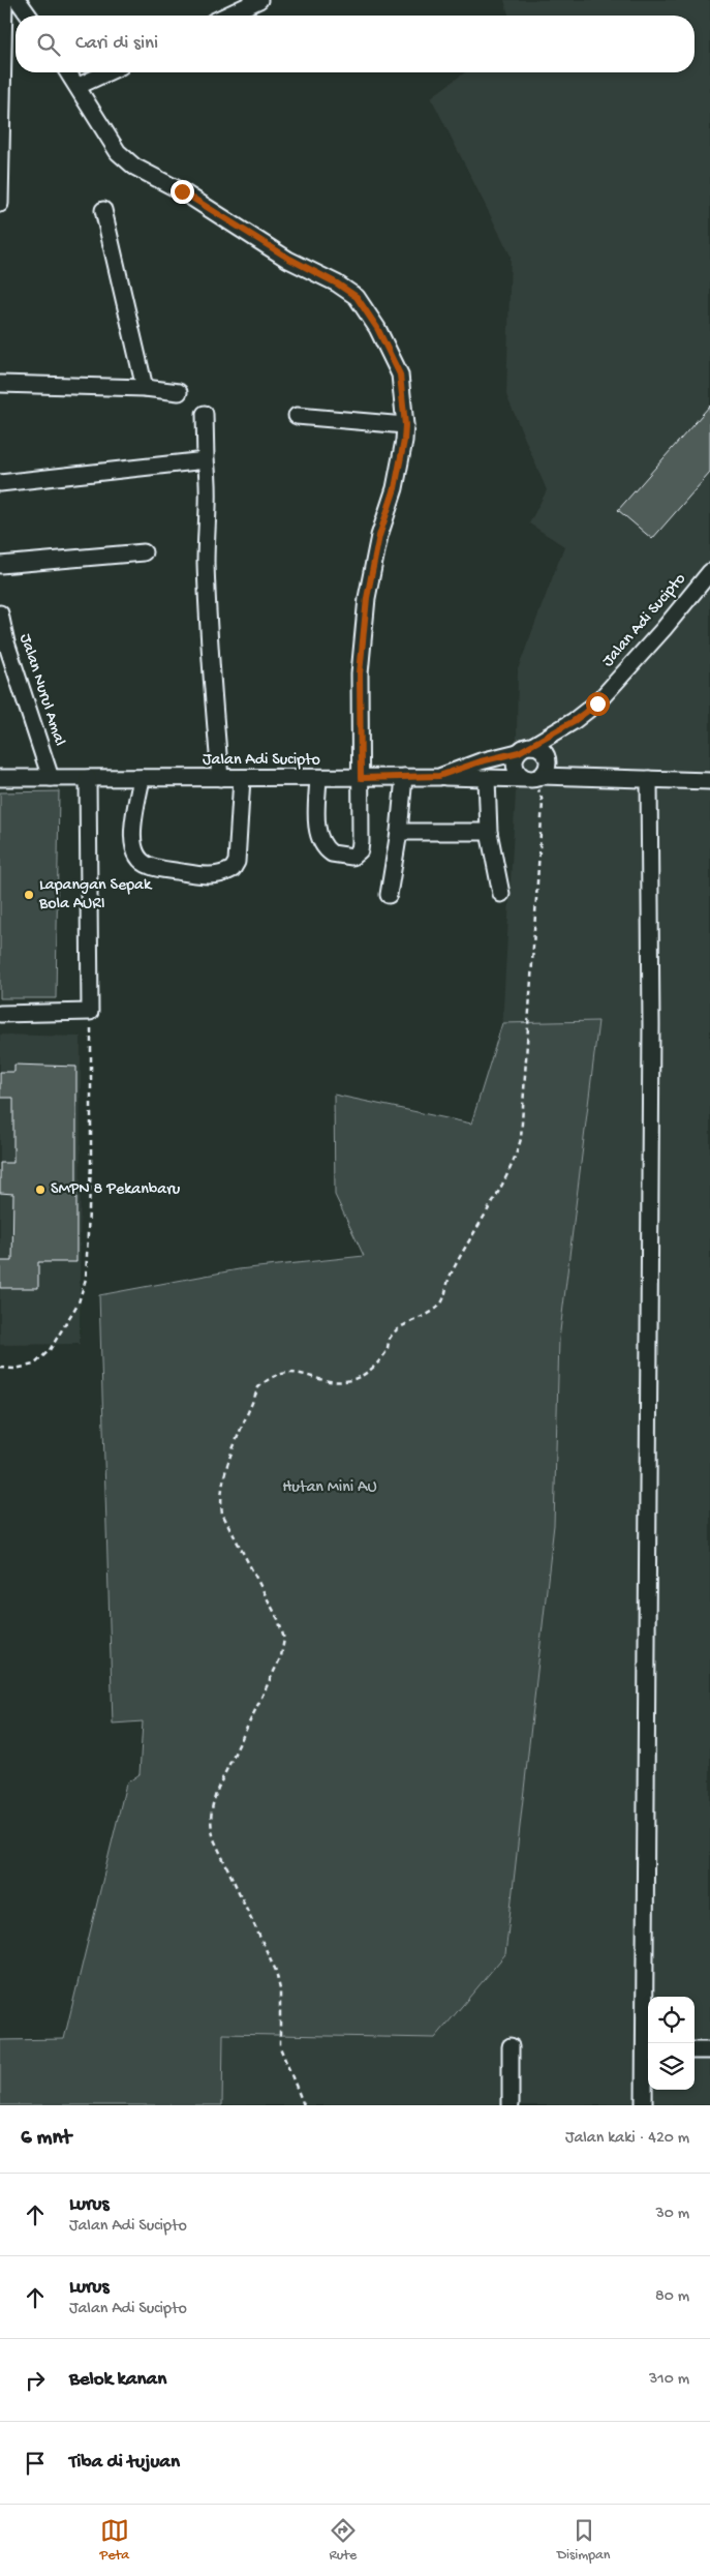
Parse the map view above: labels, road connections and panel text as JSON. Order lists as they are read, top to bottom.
{
  "streets": {
    "street": ["Jalan Adi Sucipto", "Jalan Nurul Amal"]
  },
  "crossings": [
    ["Jalan Adi Sucipto", "Jalan Nurul Amal"]
  ],
  "parks": ["Hutan Mini AU"],
  "places": ["Lapangan Sepak Bola AURI", "SMPN 8 Pekanbaru"],
  "page": {
    "search": "Cari di sini",
    "heading": ["6 mnt", "Jalan kaki · 420 m"],
    "list": [
      ["Lurus", "Jalan Adi Sucipto", "30 m"],
      ["Lurus", "Jalan Adi Sucipto", "80 m"],
      ["Belok kanan", "310 m"],
      "Tiba di tujuan"
    ],
    "nav": ["Peta", "Rute", "Disimpan"]
  }
}
